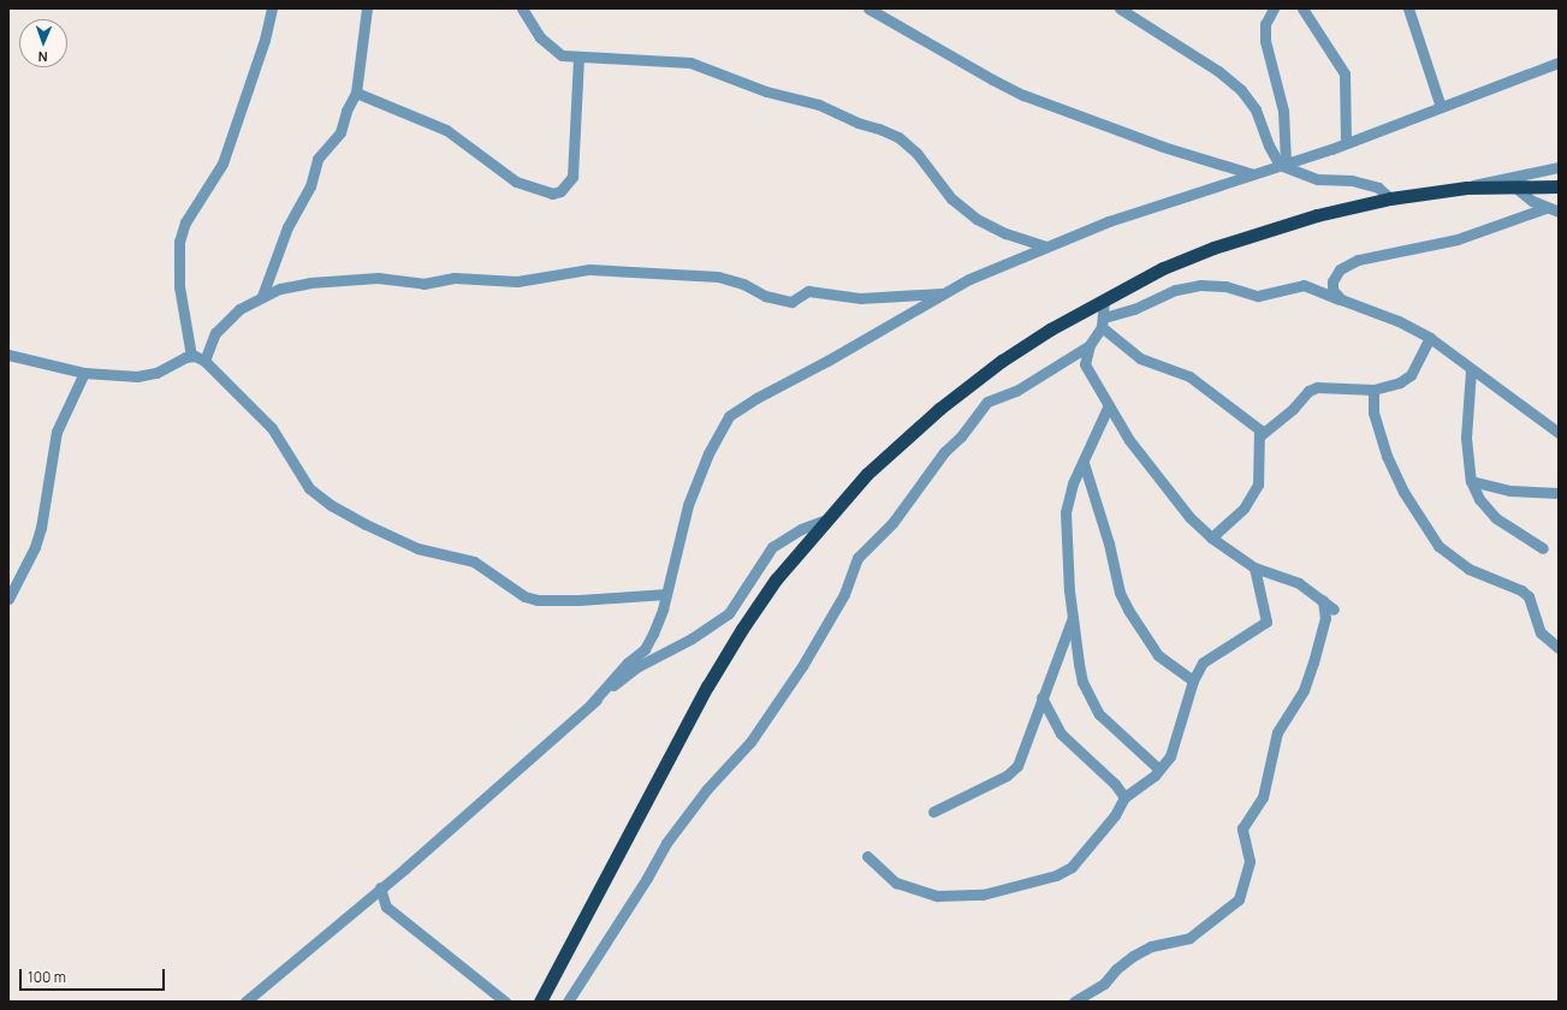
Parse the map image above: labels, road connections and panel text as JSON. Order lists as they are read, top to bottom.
{
  "scale_bar": "100 m",
  "north": "bottom"
}
